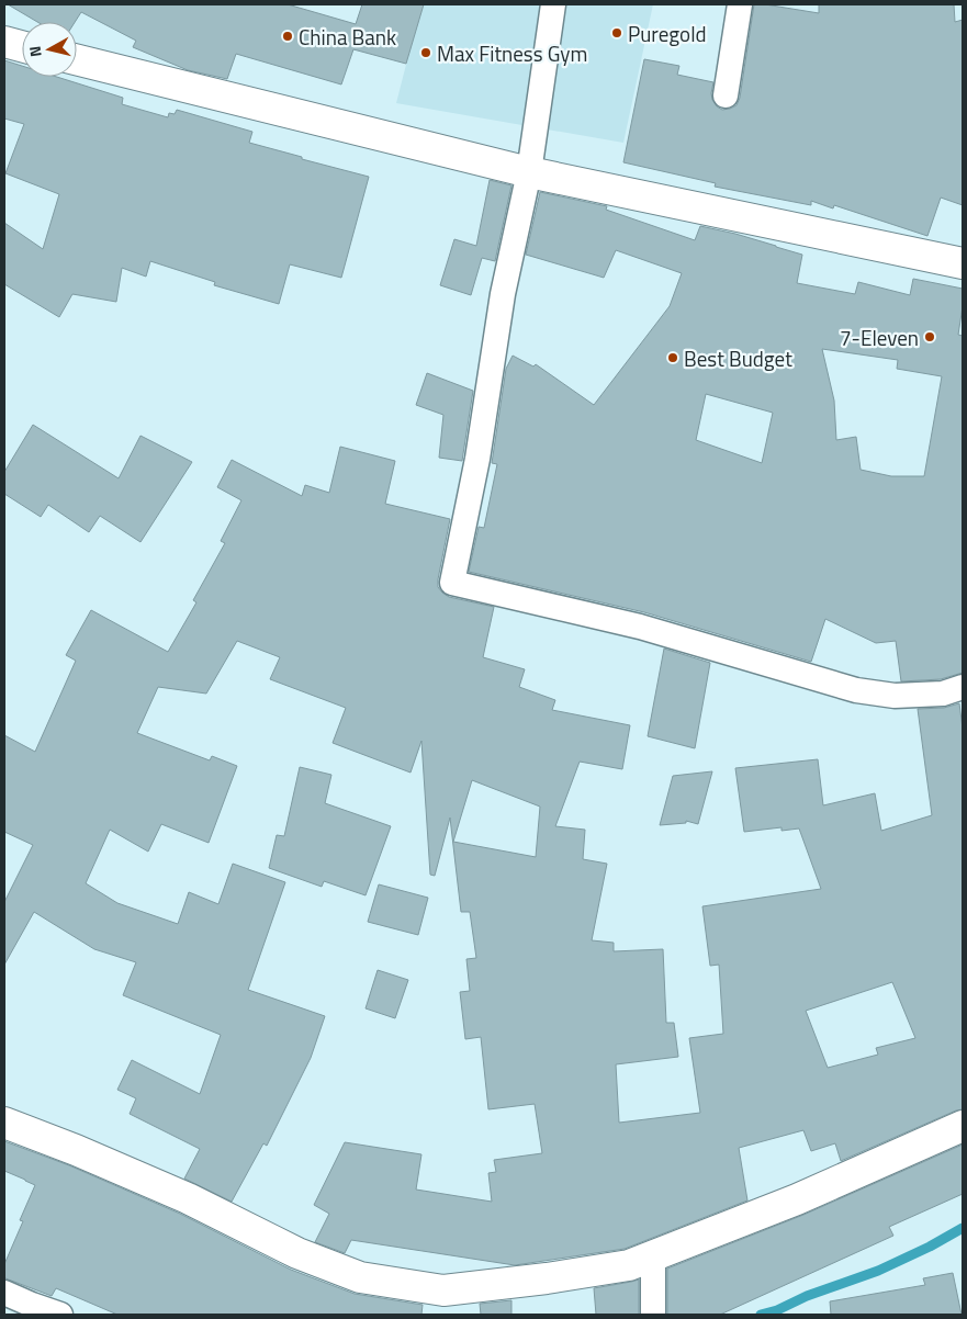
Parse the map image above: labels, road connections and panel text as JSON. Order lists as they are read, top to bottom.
{
  "places": [
    "Puregold",
    "China Bank",
    "Max Fitness Gym",
    "7-Eleven",
    "Best Budget"
  ],
  "north": "left"
}
